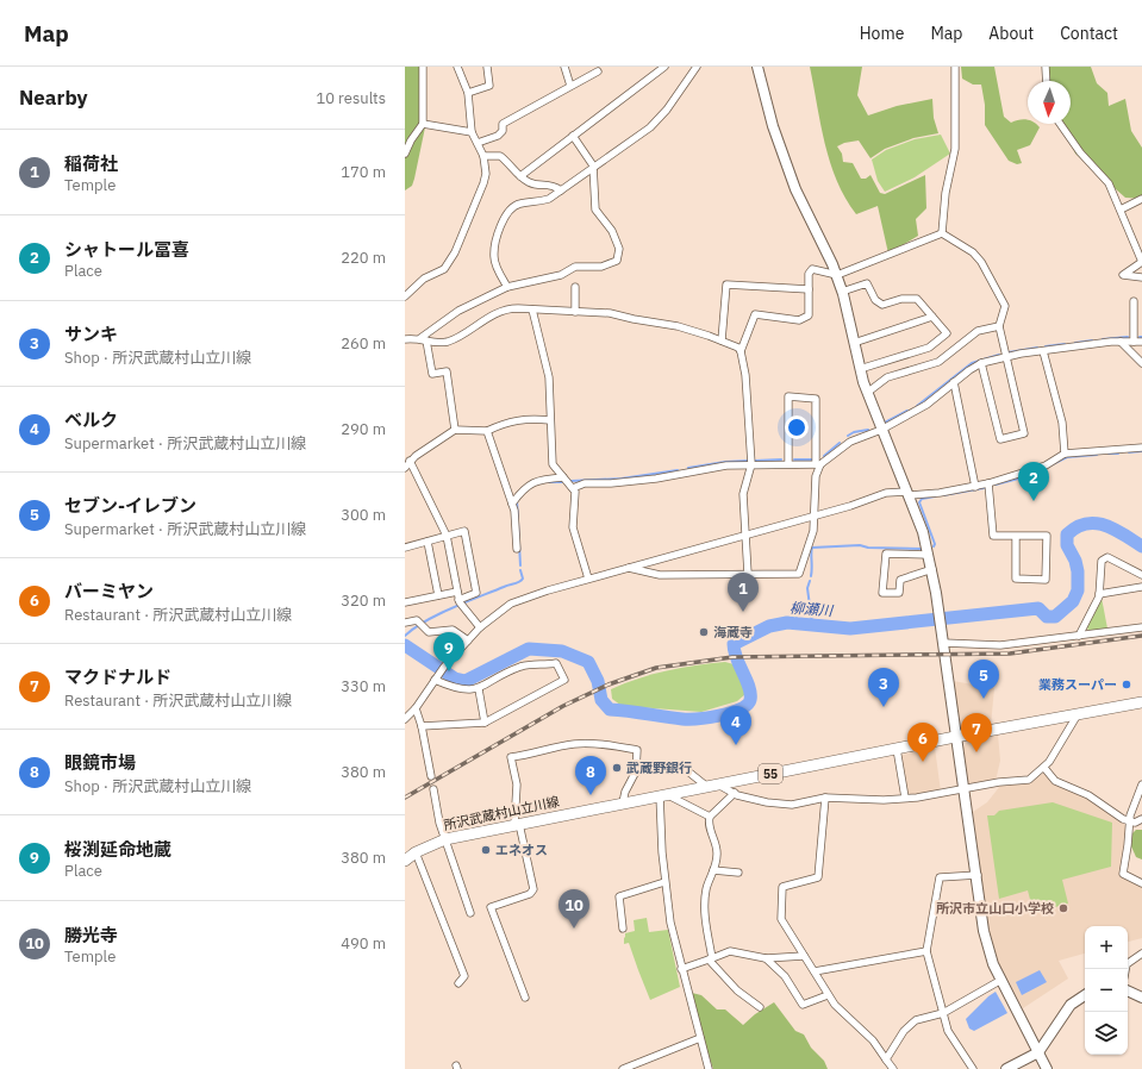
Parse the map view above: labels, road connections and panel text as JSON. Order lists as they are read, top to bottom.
{
  "streets": {
    "main road": ["55", "所沢武蔵村山立川線"]
  },
  "water": ["柳瀬川"],
  "places": [
    "海蔵寺",
    "業務スーパー",
    "武蔵野銀行",
    "エネオス",
    "所沢市立山口小学校"
  ],
  "north": "bottom",
  "page": {
    "header": "Map",
    "nav": [
      "Home",
      "Map",
      "About",
      "Contact"
    ],
    "heading": ["Nearby", "10 results"],
    "list": [
      {
        "mark": "1",
        "name": "稲荷社",
        "note": "Temple",
        "value": "170 m"
      },
      {
        "mark": "2",
        "name": "シャトール冨喜",
        "note": "Place",
        "value": "220 m"
      },
      {
        "mark": "3",
        "name": "サンキ",
        "note": "Shop · 所沢武蔵村山立川線",
        "value": "260 m"
      },
      {
        "mark": "4",
        "name": "ベルク",
        "note": "Supermarket · 所沢武蔵村山立川線",
        "value": "290 m"
      },
      {
        "mark": "5",
        "name": "セブン-イレブン",
        "note": "Supermarket · 所沢武蔵村山立川線",
        "value": "300 m"
      },
      {
        "mark": "6",
        "name": "バーミヤン",
        "note": "Restaurant · 所沢武蔵村山立川線",
        "value": "320 m"
      },
      {
        "mark": "7",
        "name": "マクドナルド",
        "note": "Restaurant · 所沢武蔵村山立川線",
        "value": "330 m"
      },
      {
        "mark": "8",
        "name": "眼鏡市場",
        "note": "Shop · 所沢武蔵村山立川線",
        "value": "380 m"
      },
      {
        "mark": "9",
        "name": "桜渕延命地蔵",
        "note": "Place",
        "value": "380 m"
      },
      {
        "mark": "10",
        "name": "勝光寺",
        "note": "Temple",
        "value": "490 m"
      }
    ],
    "pins": [
      "2",
      "1",
      "9",
      "5",
      "3",
      "4",
      "7",
      "6",
      "8",
      "10"
    ],
    "map_buttons": ["+", "−"]
  }
}
